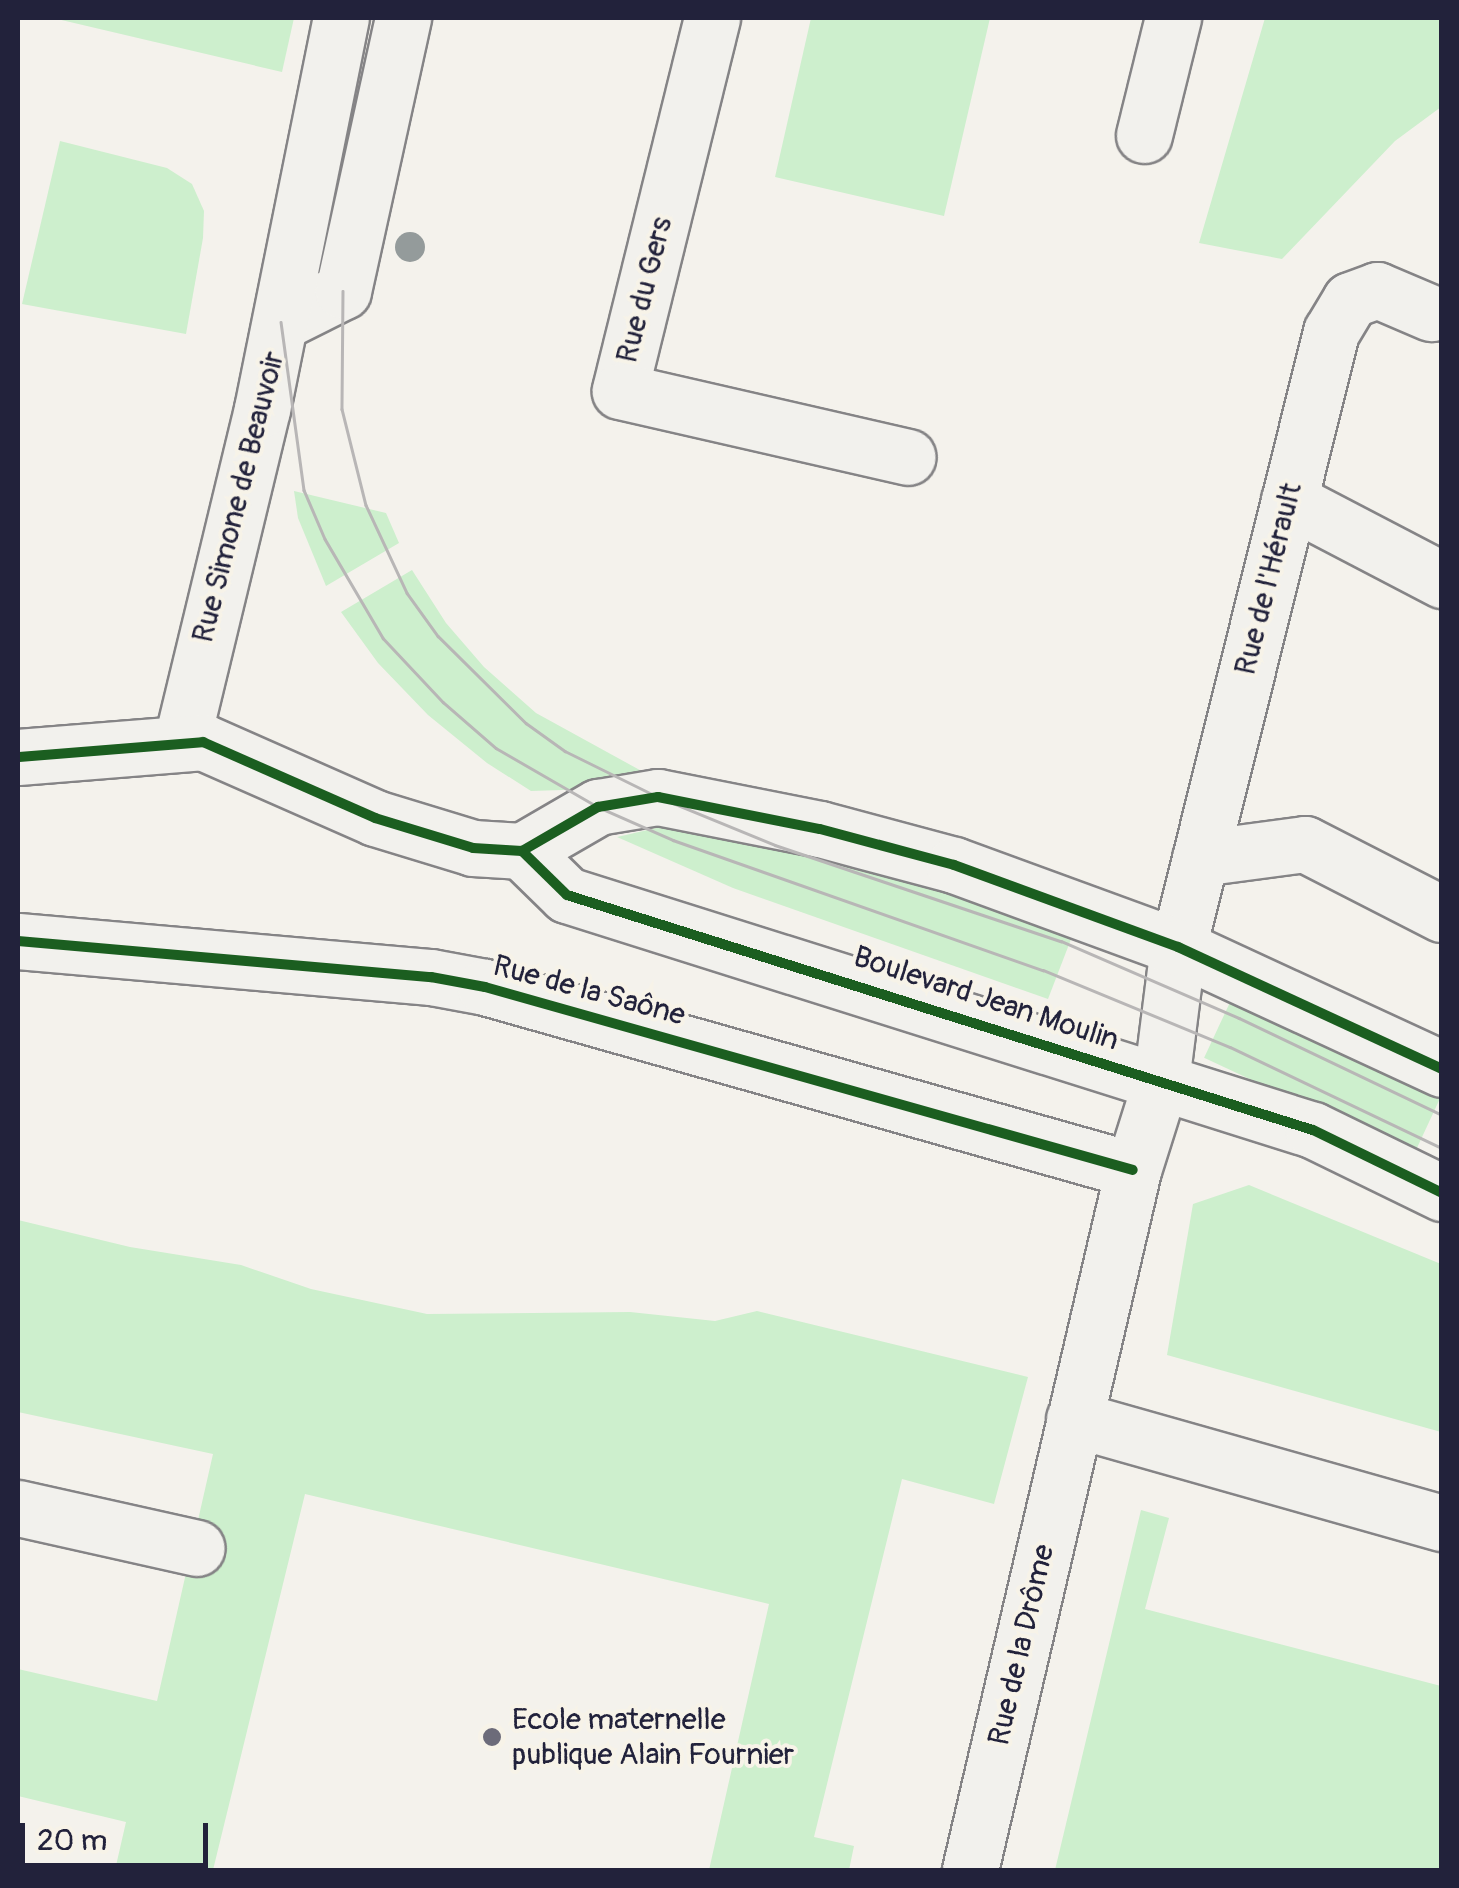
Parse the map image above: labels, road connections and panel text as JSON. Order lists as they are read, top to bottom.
{
  "streets": {
    "street": [
      "Rue du Gers",
      "Rue Simone de Beauvoir",
      "Rue de l'Hérault",
      "Rue de la Saône",
      "Boulevard Jean Moulin",
      "Rue de la Drôme"
    ]
  },
  "crossings": [
    ["Rue de l'Hérault", "Boulevard Jean Moulin"],
    ["Rue de l'Hérault", "Rue de la Drôme"],
    ["Rue de la Saône", "Rue de la Drôme"],
    ["Boulevard Jean Moulin", "Rue de la Drôme"]
  ],
  "places": ["Ecole maternelle publique Alain Fournier"],
  "scale_bar": "20 m"
}
